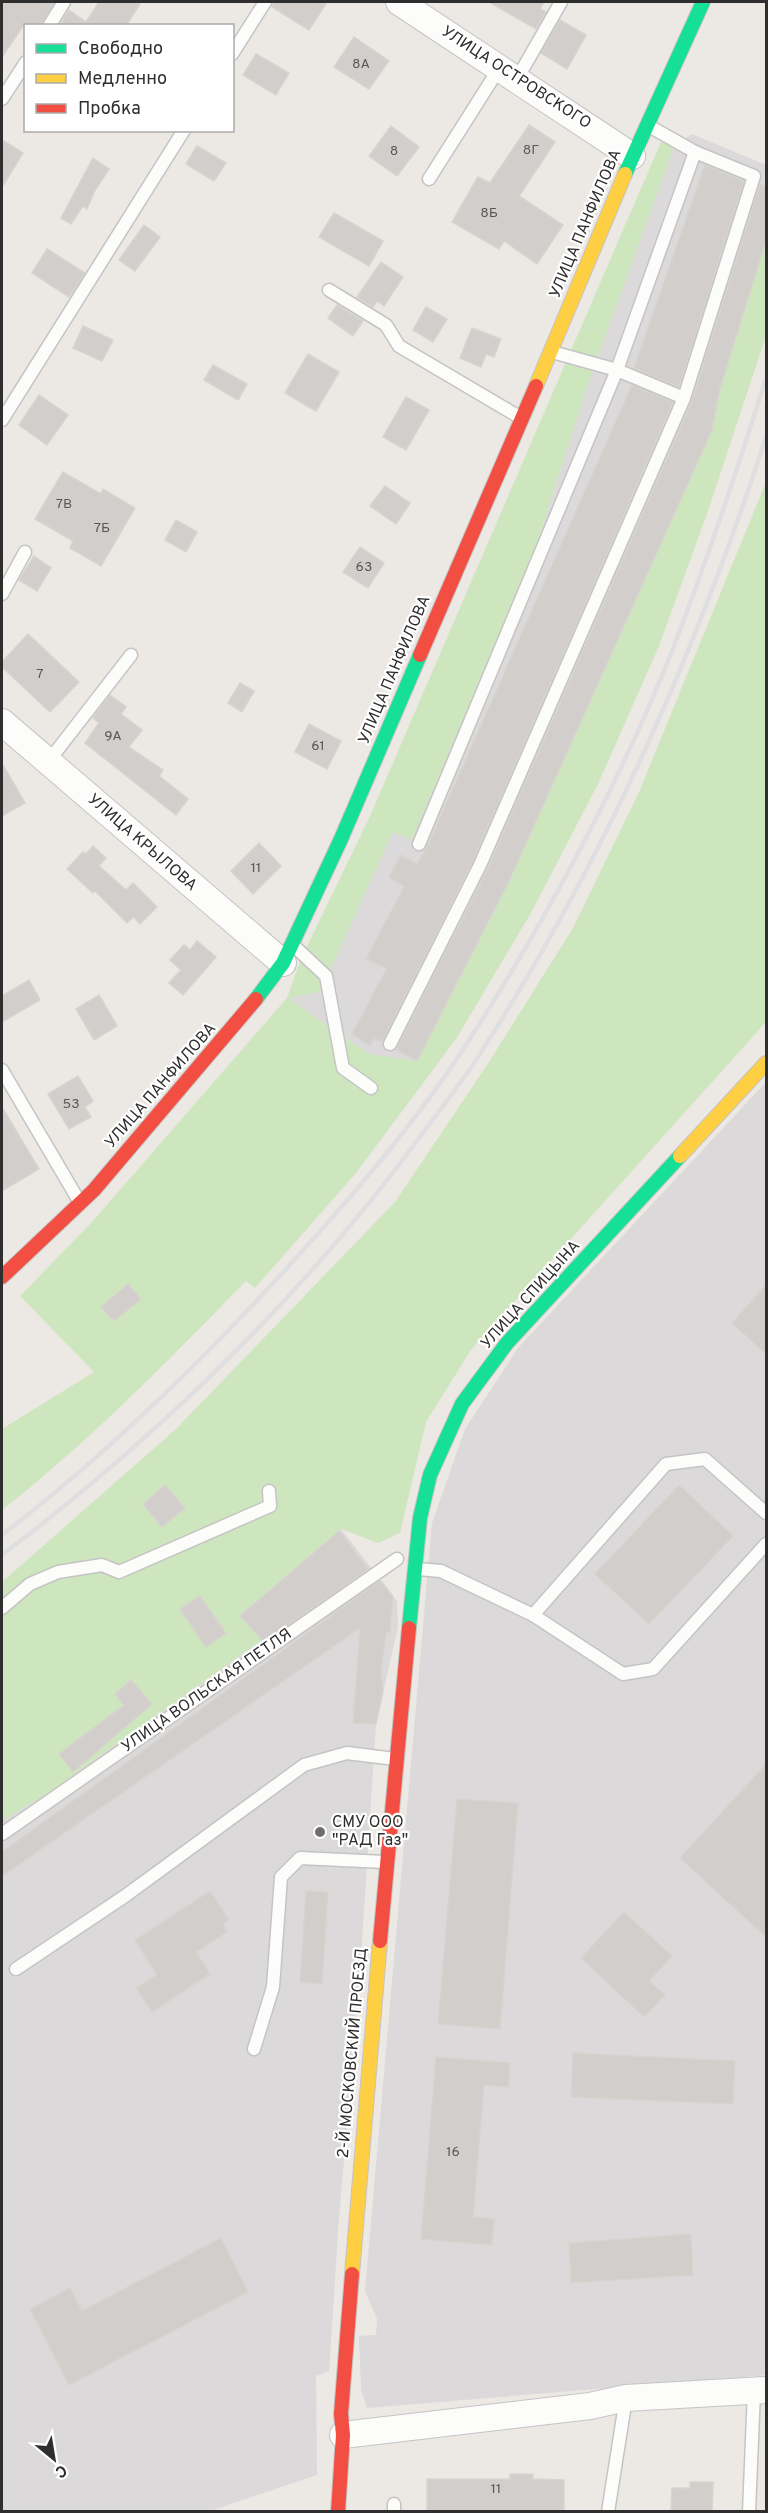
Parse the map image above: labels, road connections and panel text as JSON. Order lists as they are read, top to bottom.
{
  "streets": {
    "street": [
      "УЛИЦА ОСТРОВСКОГО",
      "УЛИЦА ПАНФИЛОВА",
      "УЛИЦА КРЫЛОВА",
      "УЛИЦА СПИЦЫНА",
      "2-Й МОСКОВСКИЙ ПРОЕЗД"
    ],
    "lane": ["УЛИЦА ВОЛЬСКАЯ ПЕТЛЯ"]
  },
  "crossings": [
    ["УЛИЦА ОСТРОВСКОГО", "УЛИЦА ПАНФИЛОВА"],
    ["УЛИЦА ПАНФИЛОВА", "УЛИЦА КРЫЛОВА"],
    ["УЛИЦА СПИЦЫНА", "УЛИЦА ВОЛЬСКАЯ ПЕТЛЯ"],
    ["УЛИЦА СПИЦЫНА", "2-Й МОСКОВСКИЙ ПРОЕЗД"]
  ],
  "places": ["СМУ ООО \"РАД Газ\""],
  "house_numbers": [
    "8А",
    "8Г",
    "8",
    "8Б",
    "7В",
    "7Б",
    "63",
    "7",
    "9А",
    "61",
    "11",
    "53",
    "16",
    "11"
  ],
  "legend": ["Свободно", "Медленно", "Пробка"],
  "north": "bottom right"
}
